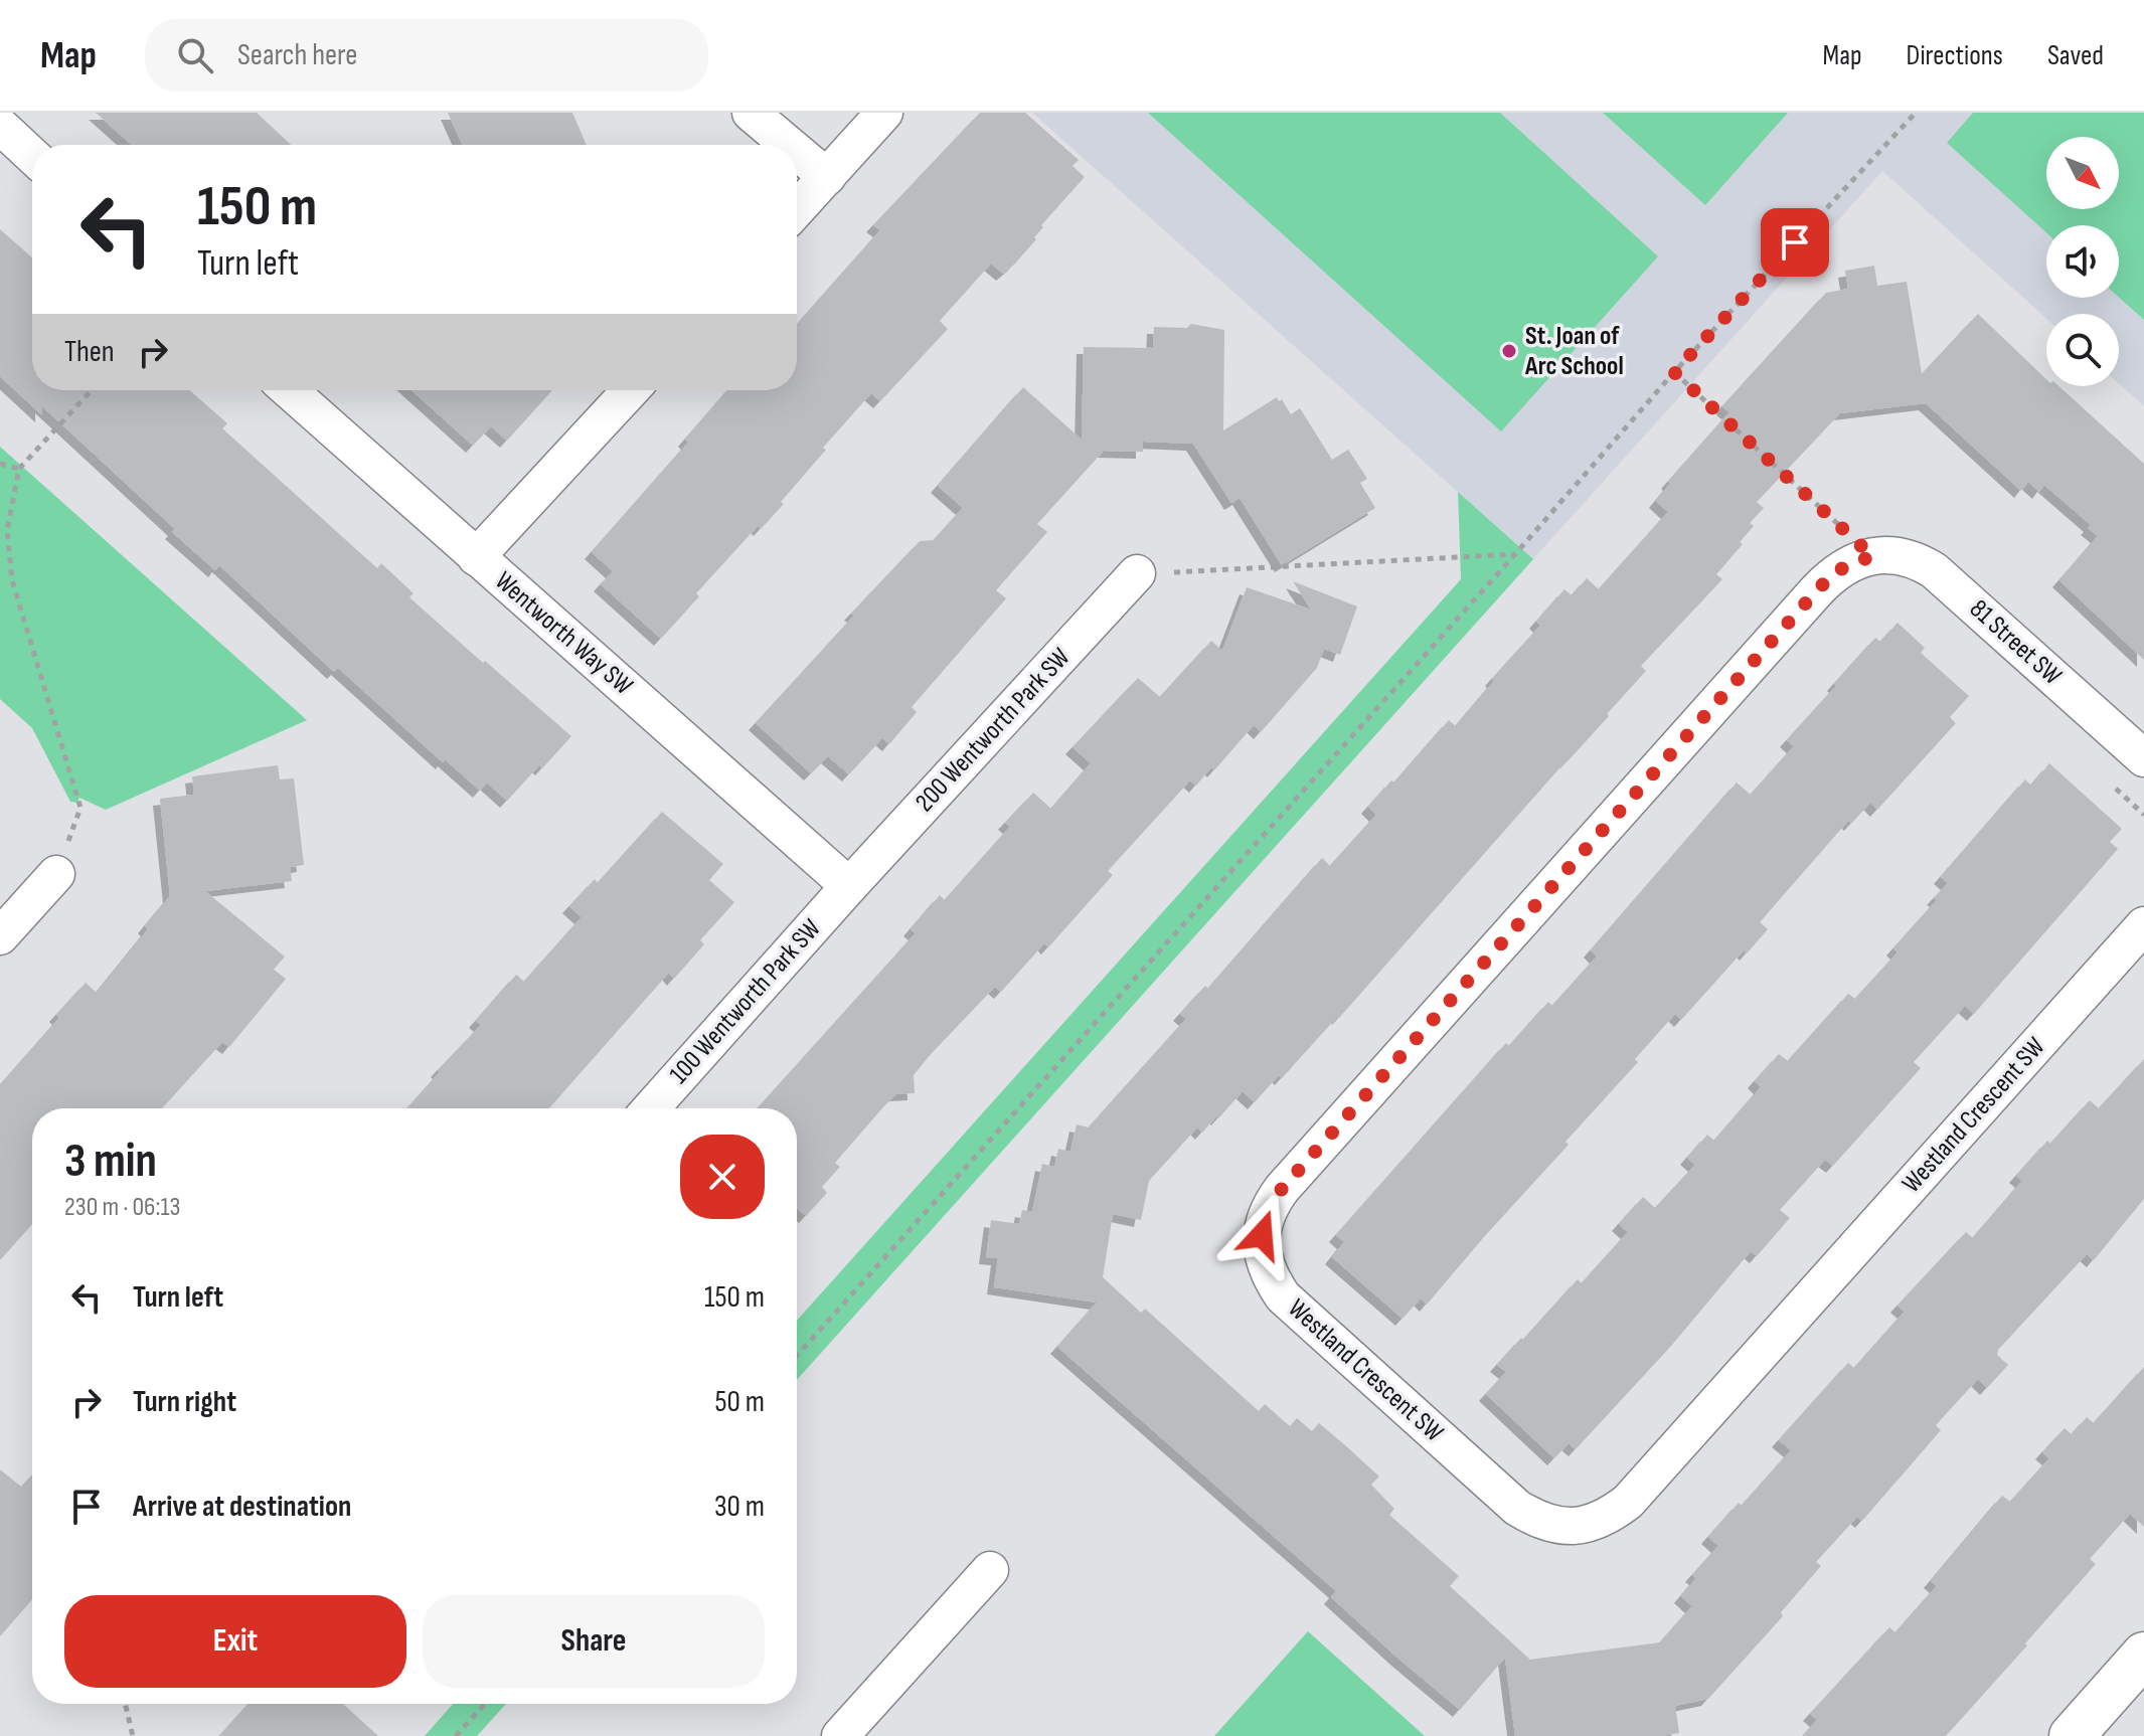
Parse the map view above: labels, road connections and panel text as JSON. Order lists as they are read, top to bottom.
{
  "streets": {
    "street": [
      "Wentworth Way SW",
      "81 Street SW",
      "200 Wentworth Park SW",
      "100 Wentworth Park SW",
      "Westland Crescent SW"
    ]
  },
  "crossings": [
    ["Wentworth Way SW", "200 Wentworth Park SW"],
    ["Wentworth Way SW", "100 Wentworth Park SW"],
    ["81 Street SW", "Westland Crescent SW"],
    ["200 Wentworth Park SW", "100 Wentworth Park SW"]
  ],
  "places": ["St. Joan of Arc School"],
  "north": "bottom right",
  "page": {
    "header": "Map",
    "search": "Search here",
    "nav": ["Map", "Directions", "Saved"],
    "turn": ["150 m", "Turn left"],
    "then": "Then",
    "heading": ["3 min", "230 m · 06:13"],
    "list": [
      {
        "name": "Turn left",
        "value": "150 m"
      },
      {
        "name": "Turn right",
        "value": "50 m"
      },
      {
        "name": "Arrive at destination",
        "value": "30 m"
      }
    ],
    "buttons": ["Exit", "Share"]
  }
}
